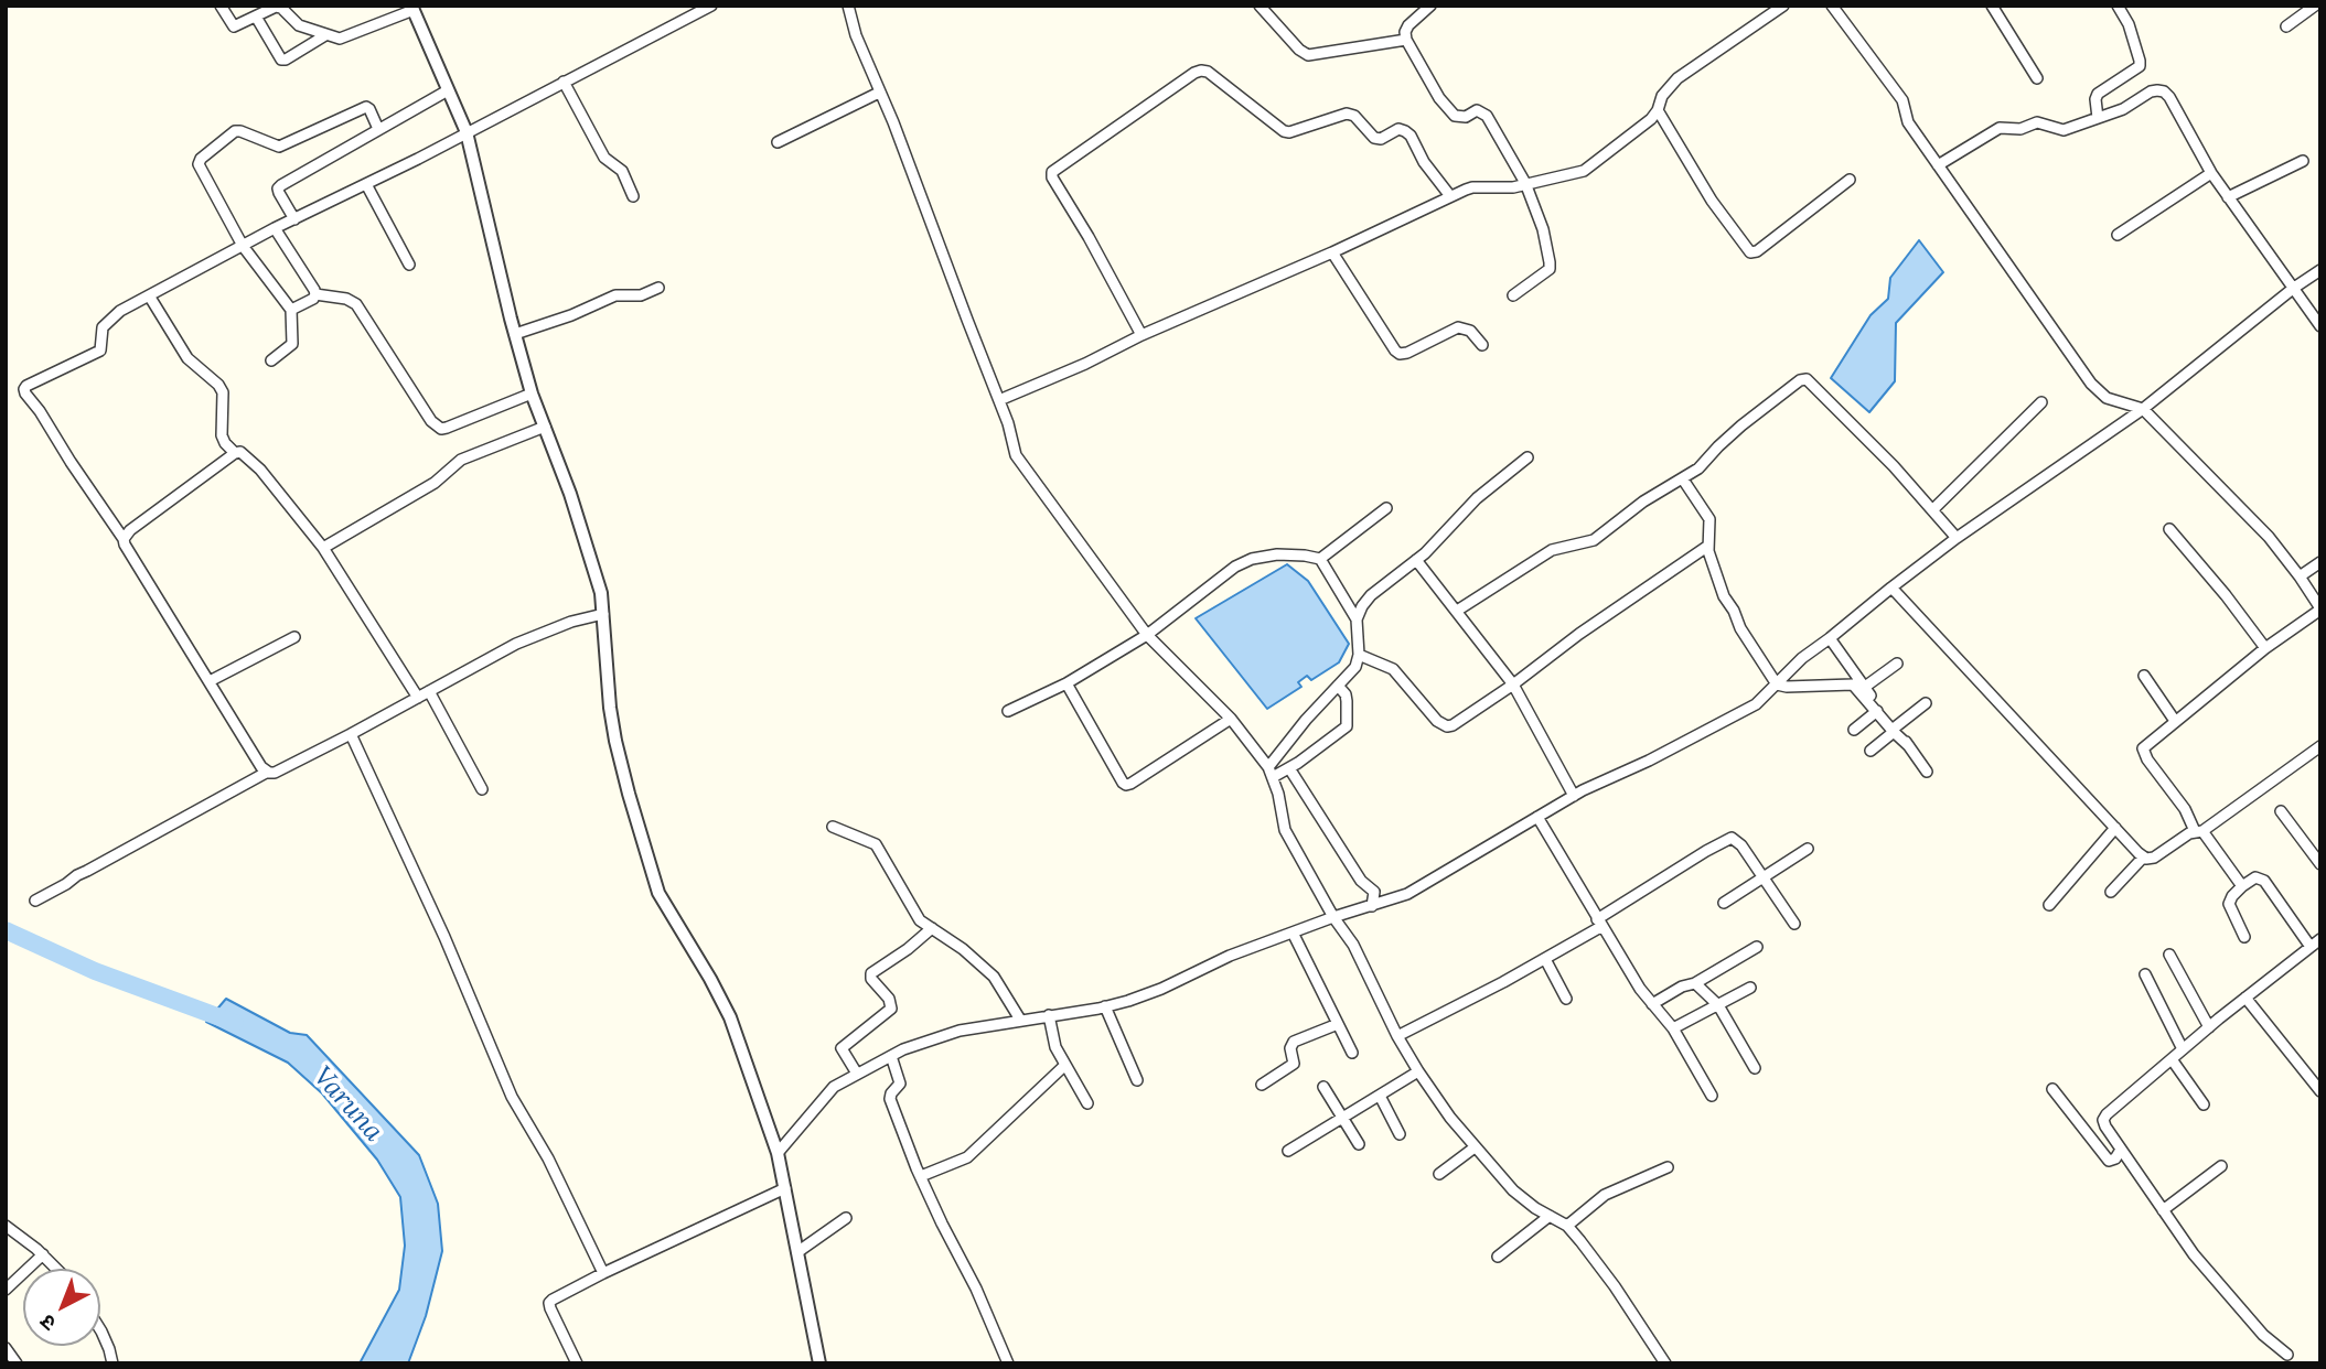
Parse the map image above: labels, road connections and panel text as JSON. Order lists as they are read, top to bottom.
{
  "water": ["Varuna"],
  "north": "bottom left"
}
